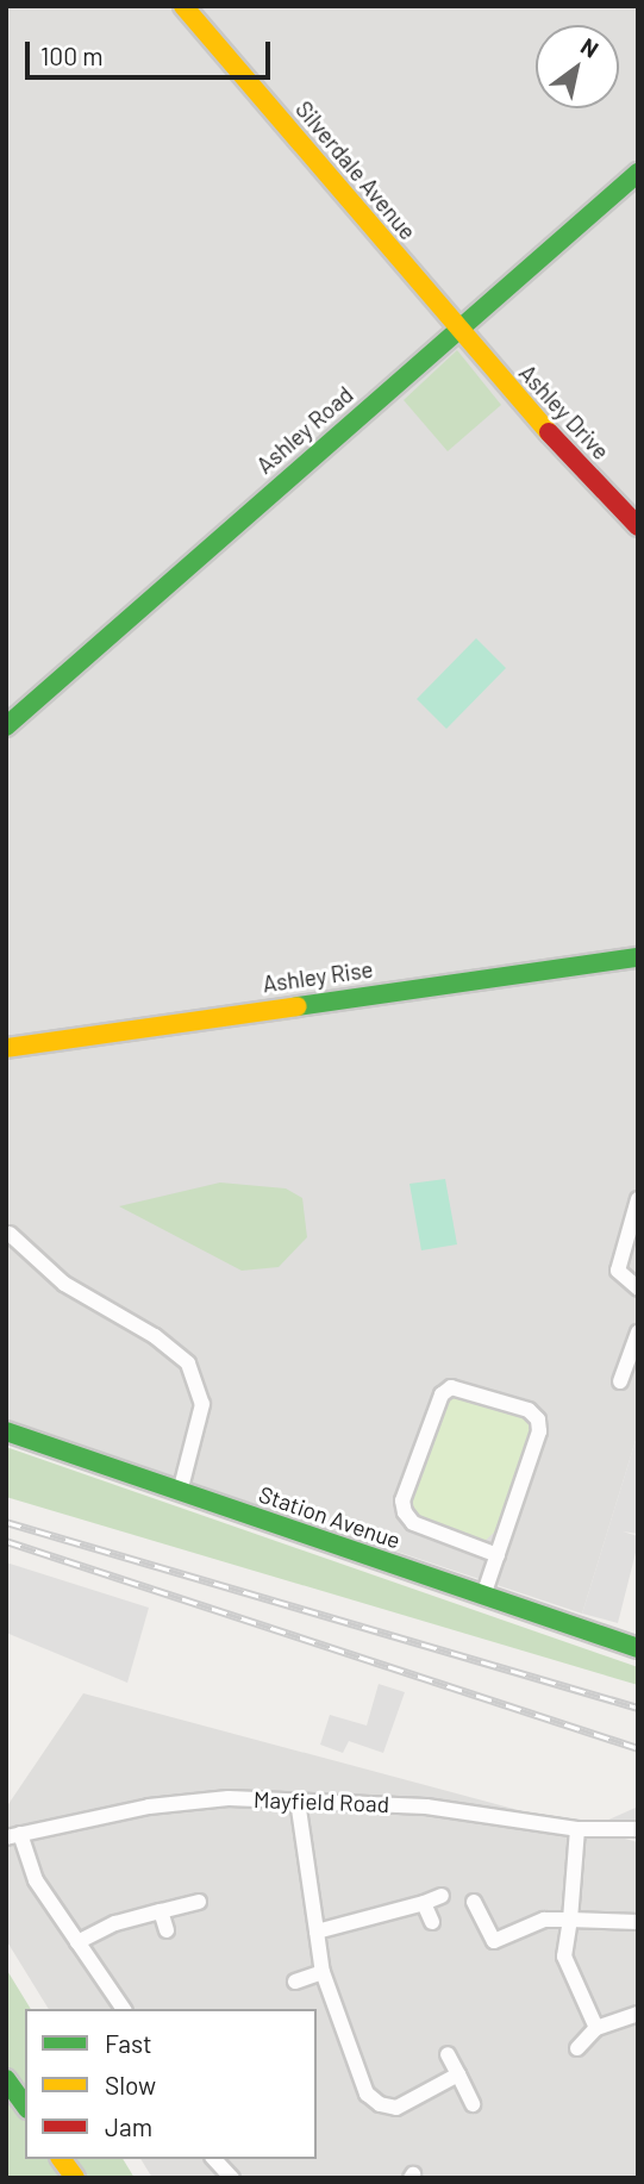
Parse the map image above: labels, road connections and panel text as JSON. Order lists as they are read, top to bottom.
{
  "streets": {
    "street": [
      "Silverdale Avenue",
      "Ashley Drive",
      "Ashley Road",
      "Ashley Rise",
      "Station Avenue",
      "Mayfield Road"
    ]
  },
  "crossings": [
    ["Silverdale Avenue", "Ashley Drive"],
    ["Silverdale Avenue", "Ashley Road"],
    ["Ashley Drive", "Ashley Road"]
  ],
  "legend": ["Fast", "Slow", "Jam"],
  "scale_bar": "100 m",
  "north": "top right"
}
